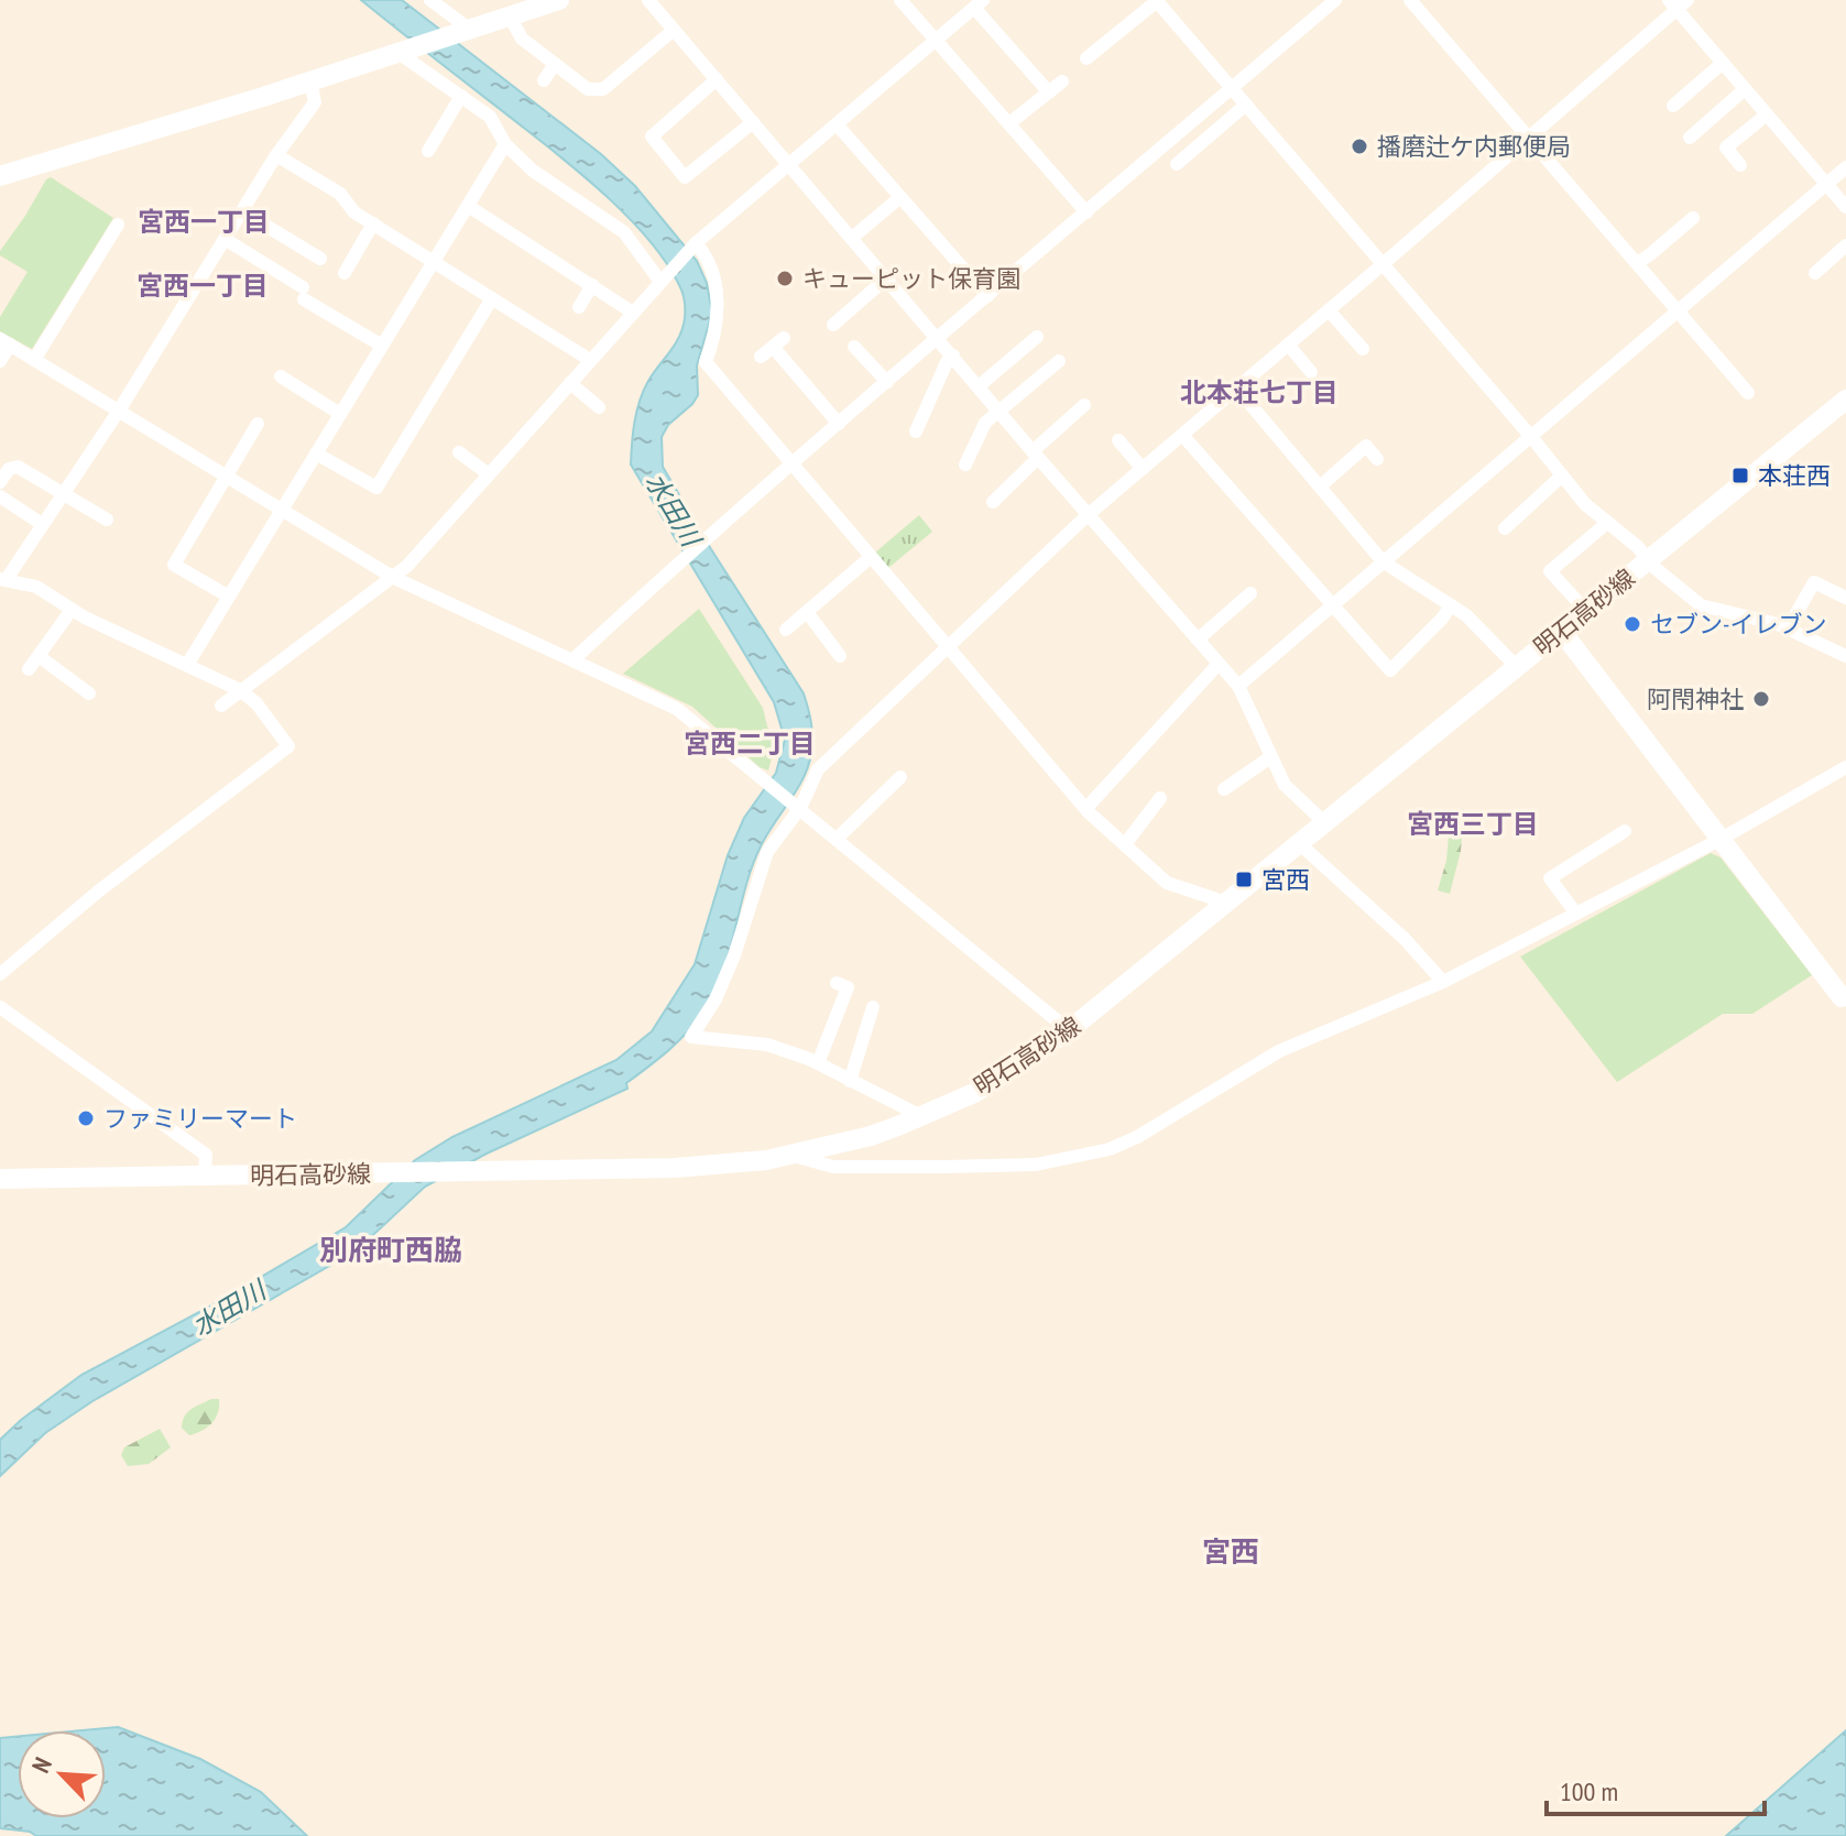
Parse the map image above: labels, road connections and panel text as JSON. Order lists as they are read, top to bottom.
{
  "streets": {
    "main road": ["明石高砂線"]
  },
  "districts": [
    "宮西一丁目",
    "宮西一丁目",
    "北本荘七丁目",
    "宮西二丁目",
    "宮西三丁目",
    "別府町西脇",
    "宮西"
  ],
  "water": ["水田川"],
  "places": {
    "other": [
      "播磨辻ケ内郵便局",
      "キューピット保育園",
      "セブン-イレブン",
      "阿閇神社",
      "ファミリーマート"
    ],
    "transit": ["本荘西", "宮西"]
  },
  "scale_bar": "100 m",
  "north": "top left"
}
